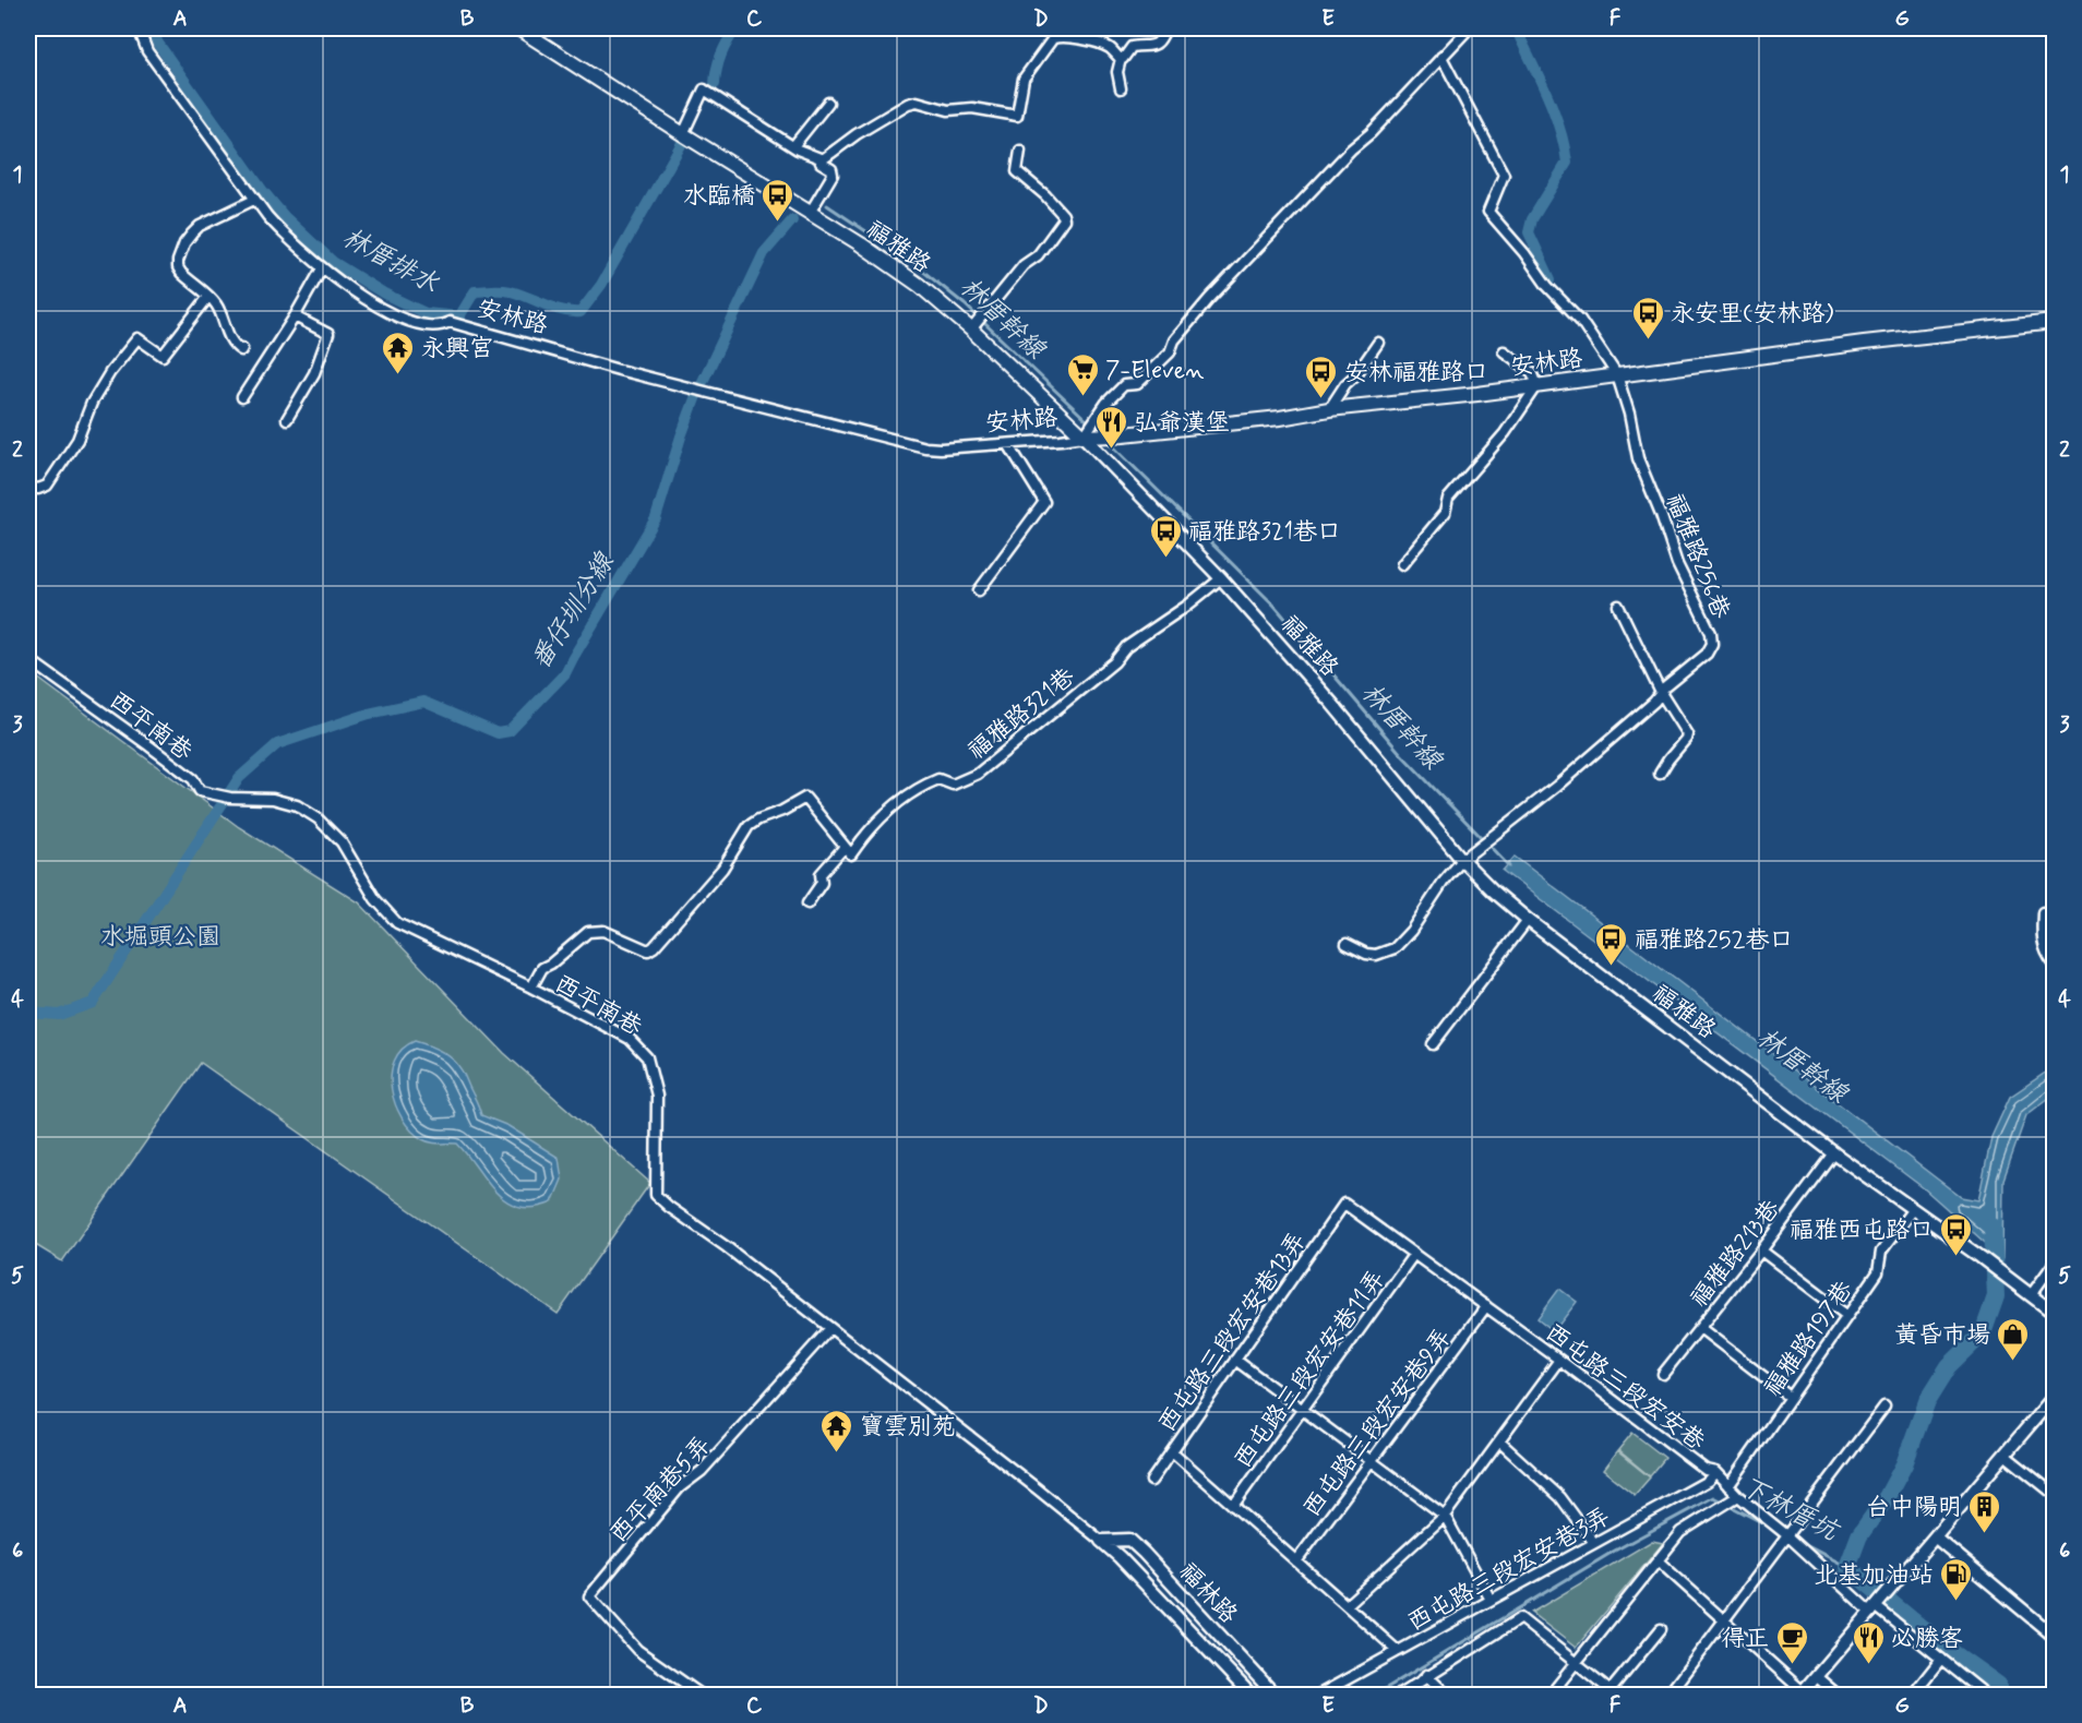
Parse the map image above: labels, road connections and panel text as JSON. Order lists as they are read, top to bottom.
{
  "streets": {
    "main road": ["福雅路", "安林路"],
    "street": [
      "福雅路256巷",
      "福雅路321巷",
      "西平南巷",
      "福雅路213巷",
      "西屯路三段宏安巷13弄",
      "福雅路197巷",
      "西屯路三段宏安巷11弄",
      "西屯路三段宏安巷",
      "西屯路三段宏安巷9弄",
      "西平南巷5弄",
      "西屯路三段宏安巷3弄",
      "福林路"
    ]
  },
  "crossings": [
    ["福雅路", "安林路"],
    ["福雅路", "福雅路256巷"],
    ["福雅路", "福雅路321巷"],
    ["福雅路", "福雅路213巷"],
    ["福雅路", "福雅路197巷"],
    ["安林路", "福雅路256巷"],
    ["西平南巷", "西平南巷5弄"],
    ["西平南巷", "福林路"],
    ["西屯路三段宏安巷13弄", "西屯路三段宏安巷"],
    ["福雅路197巷", "西屯路三段宏安巷"],
    ["西屯路三段宏安巷11弄", "西屯路三段宏安巷"],
    ["西屯路三段宏安巷", "西屯路三段宏安巷9弄"],
    ["西屯路三段宏安巷", "西屯路三段宏安巷3弄"]
  ],
  "water": [
    "林厝排水",
    "林厝幹線",
    "番仔圳分線",
    "下林厝坑"
  ],
  "parks": ["水堀頭公園"],
  "places": {
    "bus stop": [
      "水臨橋",
      "永安里(安林路)",
      "安林福雅路口",
      "福雅路321巷口",
      "福雅路252巷口",
      "福雅西屯路口"
    ],
    "temple": ["永興宮", "寶雲別苑"],
    "supermarket": ["7-Eleven"],
    "restaurant": ["弘爺漢堡", "必勝客"],
    "shop": ["黃昏市場"],
    "building": ["台中陽明"],
    "fuel station": ["北基加油站"],
    "cafe": ["得正"]
  },
  "grid": {
    "columns": [
      "A",
      "B",
      "C",
      "D",
      "E",
      "F",
      "G"
    ],
    "rows": [
      "1",
      "2",
      "3",
      "4",
      "5",
      "6"
    ]
  }
}
